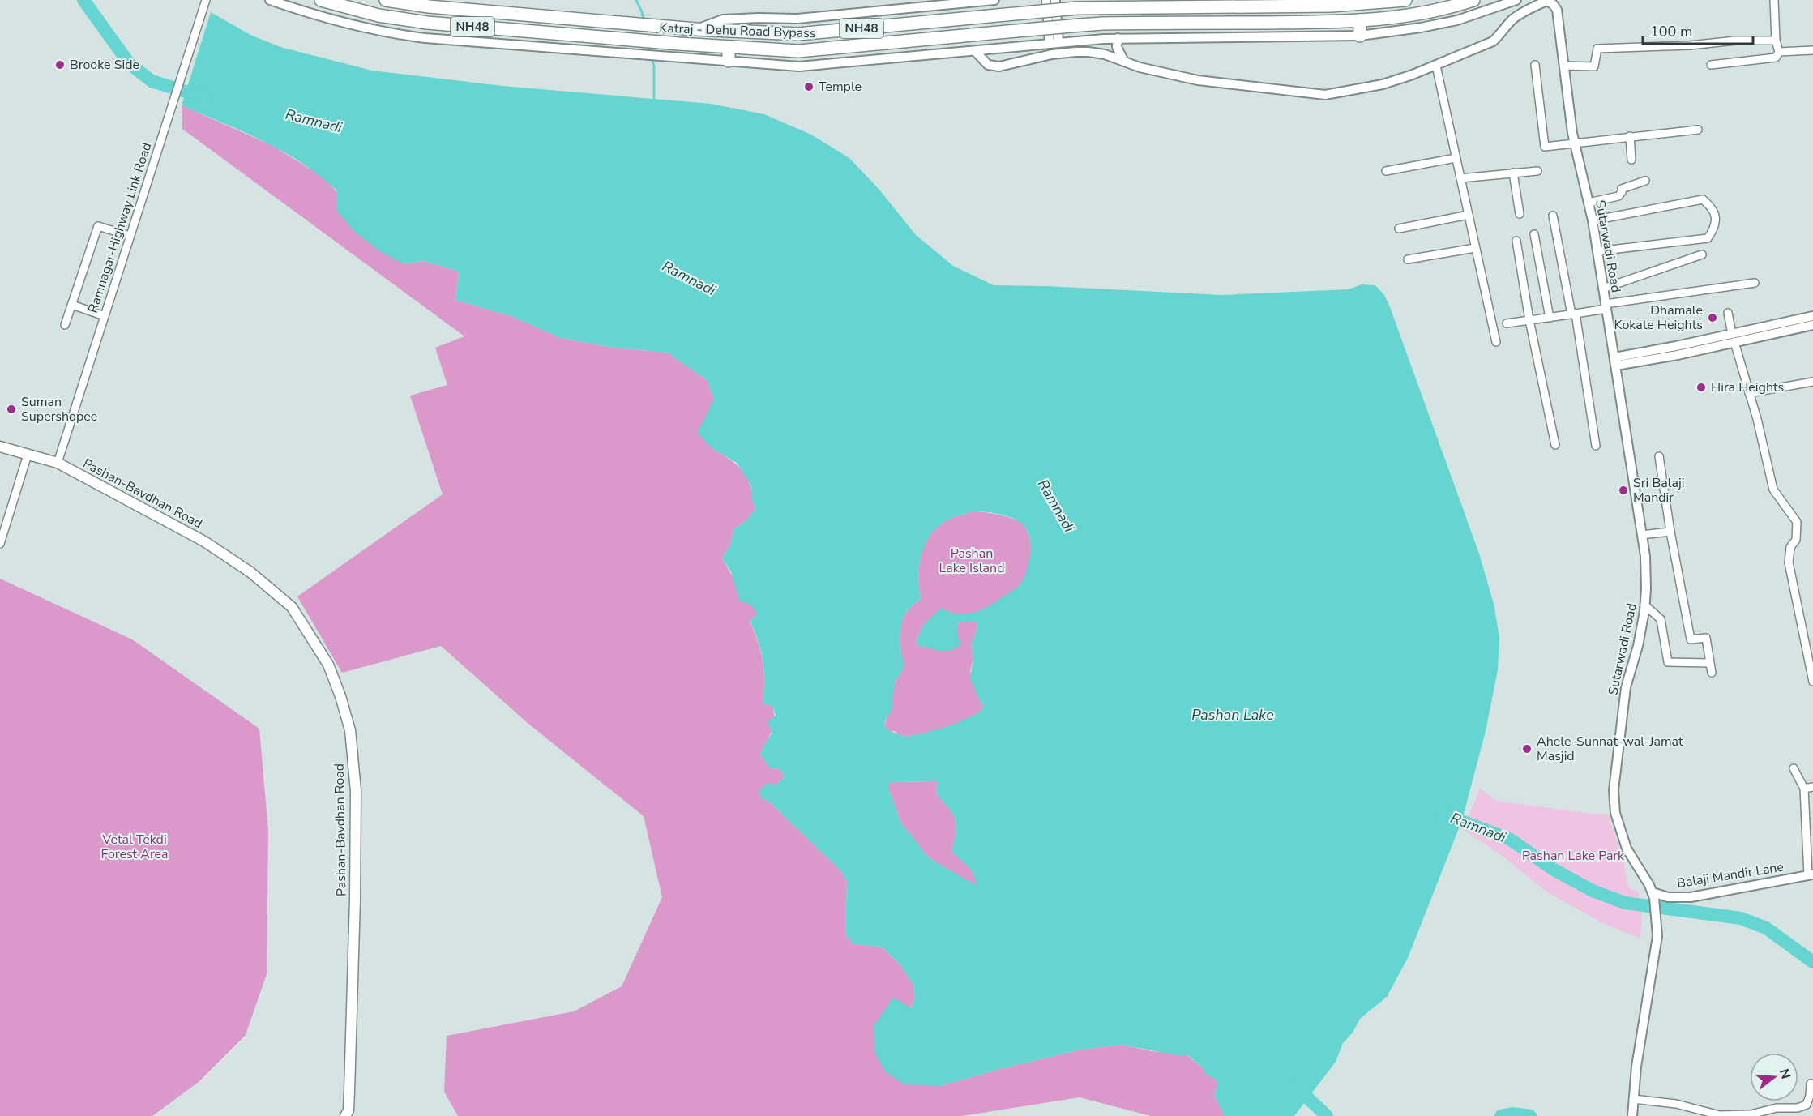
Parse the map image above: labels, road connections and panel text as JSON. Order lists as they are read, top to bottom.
{
  "streets": {
    "highway": ["NH48", "Katraj - Dehu Road Bypass"],
    "main road": ["Pashan-Bavdhan Road"],
    "street": ["Ramnagar-Highway Link Road", "Sutarwadi Road", "Balaji Mandir Lane"]
  },
  "crossings": [
    ["Ramnagar-Highway Link Road", "Pashan-Bavdhan Road"],
    ["Sutarwadi Road", "Balaji Mandir Lane"]
  ],
  "water": ["Ramnadi", "Pashan Lake"],
  "parks": ["Pashan Lake Island", "Vetal Tekdi Forest Area", "Pashan Lake Park"],
  "places": [
    "Brooke Side",
    "Temple",
    "Dhamale Kokate Heights",
    "Hira Heights",
    "Suman Supershopee",
    "Sri Balaji Mandir",
    "Ahele-Sunnat-wal-Jamat Masjid"
  ],
  "scale_bar": "100 m",
  "north": "right"
}
